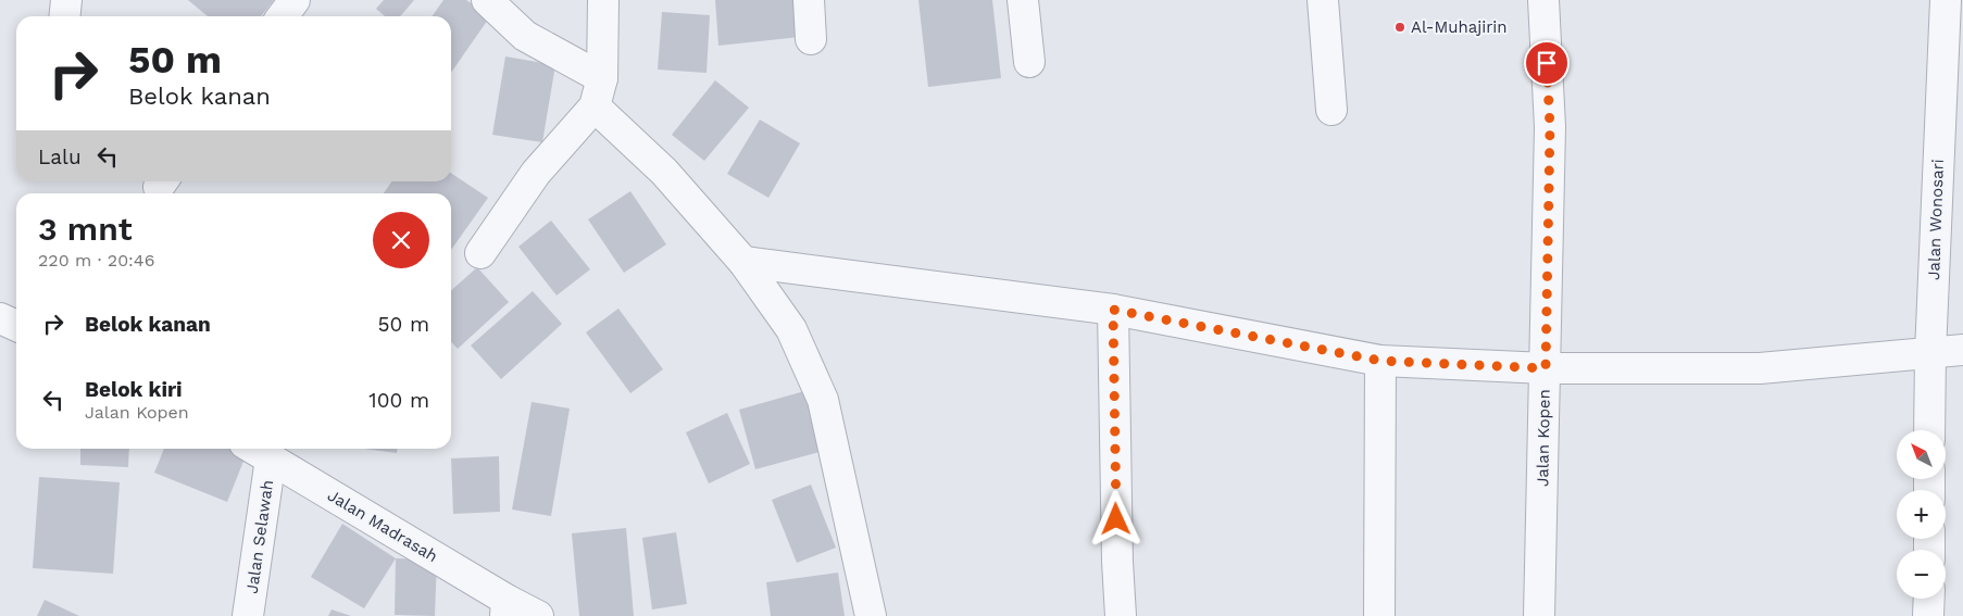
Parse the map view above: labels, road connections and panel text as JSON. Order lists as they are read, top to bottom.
{
  "streets": {
    "street": [
      "Jalan Wonosari",
      "Jalan Kopen",
      "Jalan Madrasah",
      "Jalan Selawah"
    ]
  },
  "crossings": [
    ["Jalan Madrasah", "Jalan Selawah"]
  ],
  "places": ["Al-Muhajirin"],
  "north": "top left",
  "page": {
    "turn": ["50 m", "Belok kanan"],
    "then": "Lalu",
    "heading": ["3 mnt", "220 m · 20:46"],
    "list": [
      {
        "name": "Belok kanan",
        "value": "50 m"
      },
      {
        "name": "Belok kiri",
        "note": "Jalan Kopen",
        "value": "100 m"
      }
    ],
    "map_buttons": ["+", "−"]
  }
}
